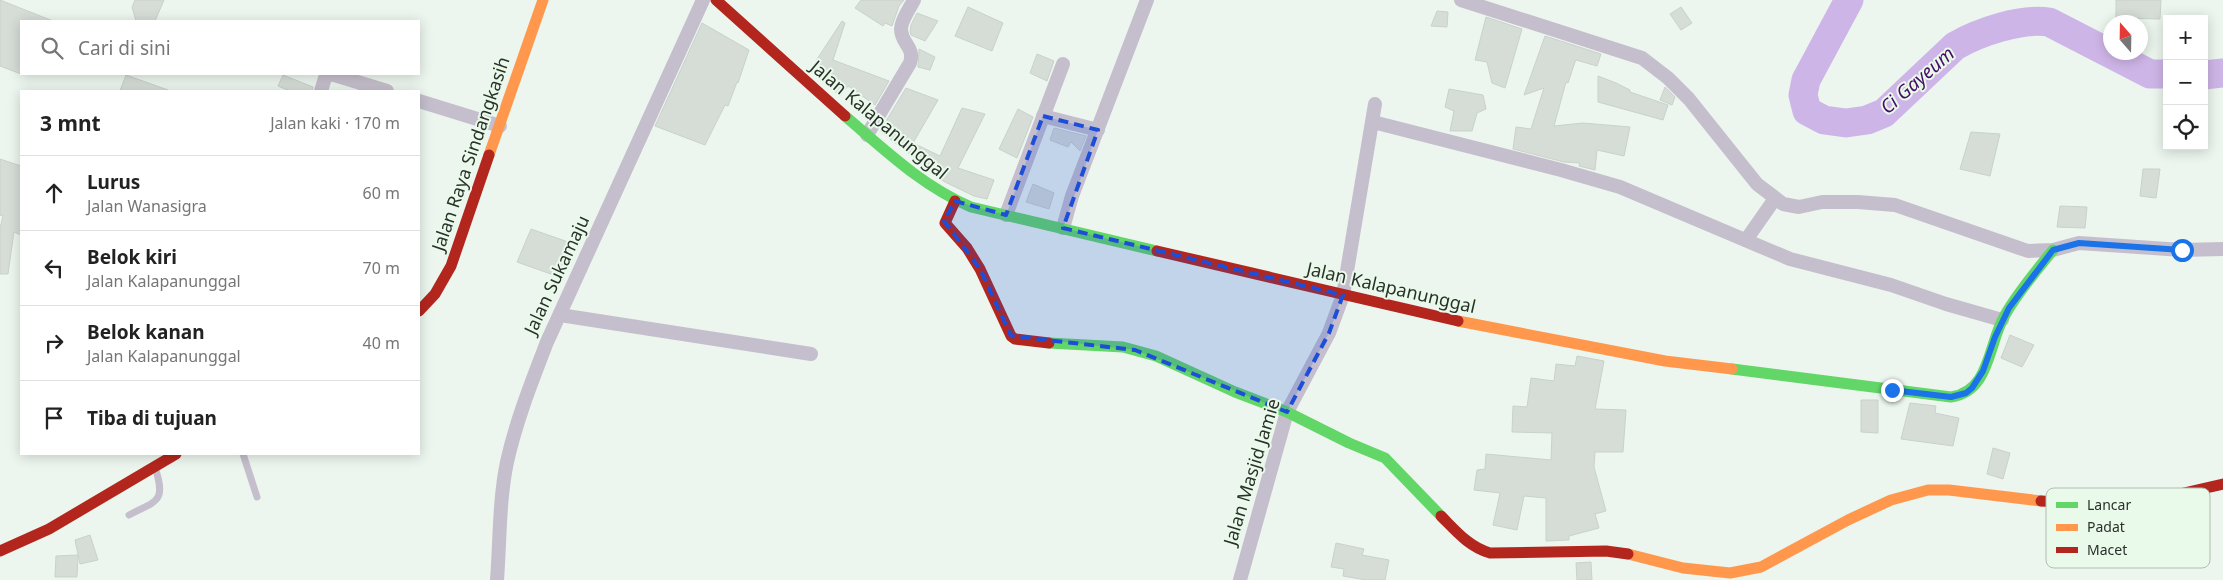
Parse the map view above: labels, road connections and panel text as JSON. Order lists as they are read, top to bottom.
{
  "streets": {
    "street": [
      "Jalan Kalapanunggal",
      "Jalan Raya Sindangkasih",
      "Jalan Sukamaju",
      "Jalan Masjid Jamie"
    ]
  },
  "crossings": [
    ["Jalan Kalapanunggal", "Jalan Masjid Jamie"]
  ],
  "water": ["Ci Gayeum"],
  "legend": ["Lancar", "Padat", "Macet"],
  "north": "top",
  "page": {
    "map_buttons": ["+", "−"],
    "search": "Cari di sini",
    "heading": ["3 mnt", "Jalan kaki · 170 m"],
    "list": [
      ["Lurus", "Jalan Wanasigra", "60 m"],
      ["Belok kiri", "Jalan Kalapanunggal", "70 m"],
      ["Belok kanan", "Jalan Kalapanunggal", "40 m"],
      "Tiba di tujuan"
    ]
  }
}
